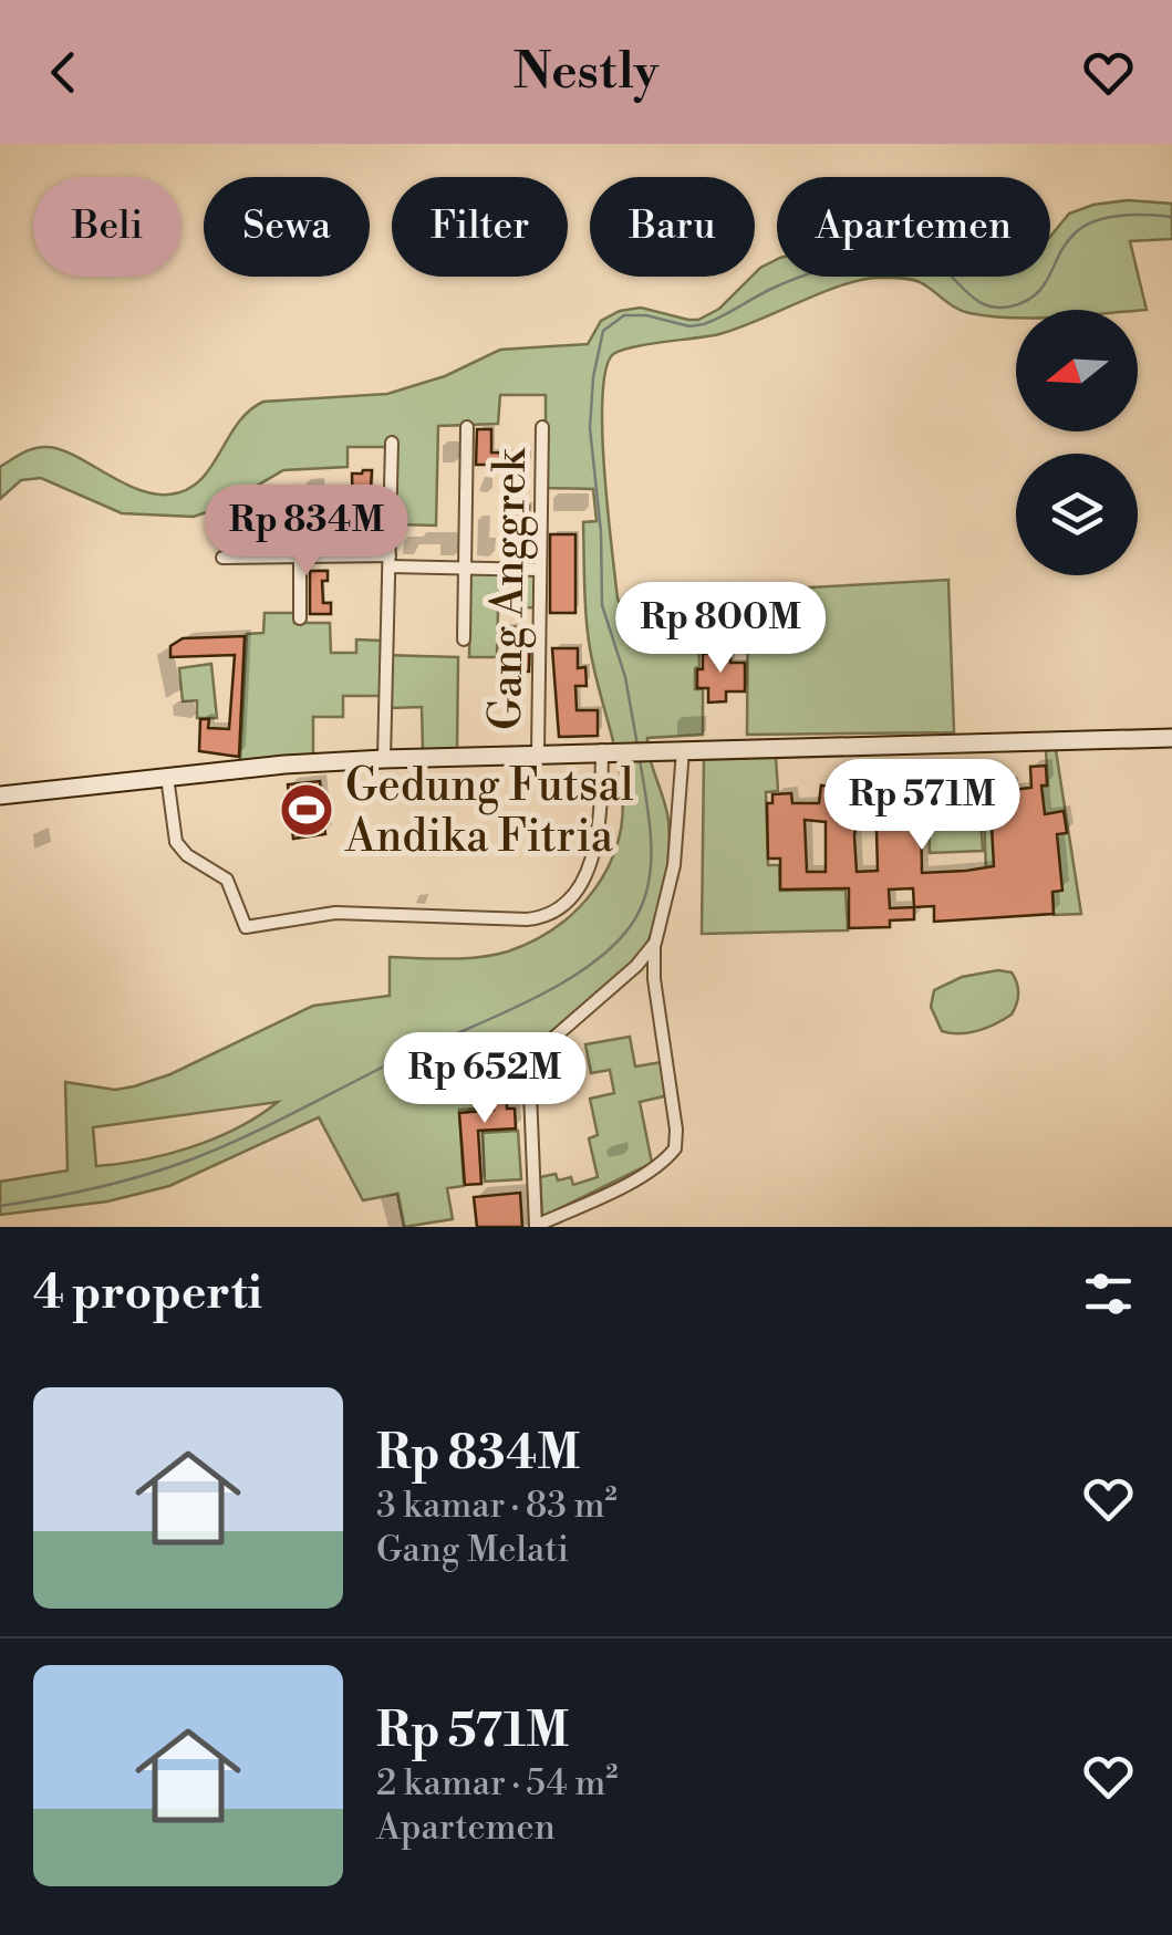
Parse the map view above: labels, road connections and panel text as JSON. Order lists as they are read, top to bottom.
{
  "streets": {
    "street": ["Gang Anggrek"]
  },
  "places": {
    "sports": ["Gedung Futsal Andika Fitria"]
  },
  "north": "left",
  "page": {
    "header": "Nestly",
    "chip": [
      "Beli",
      "Sewa",
      "Filter",
      "Baru",
      "Apartemen"
    ],
    "price": [
      "Rp 834M",
      "Rp 800M",
      "Rp 571M",
      "Rp 652M"
    ],
    "heading": "4 properti",
    "list": [
      {
        "name": "Rp 834M",
        "note": "3 kamar · 83 m² · Gang Melati"
      },
      {
        "name": "Rp 571M",
        "note": "2 kamar · 54 m² · Apartemen"
      }
    ]
  }
}
